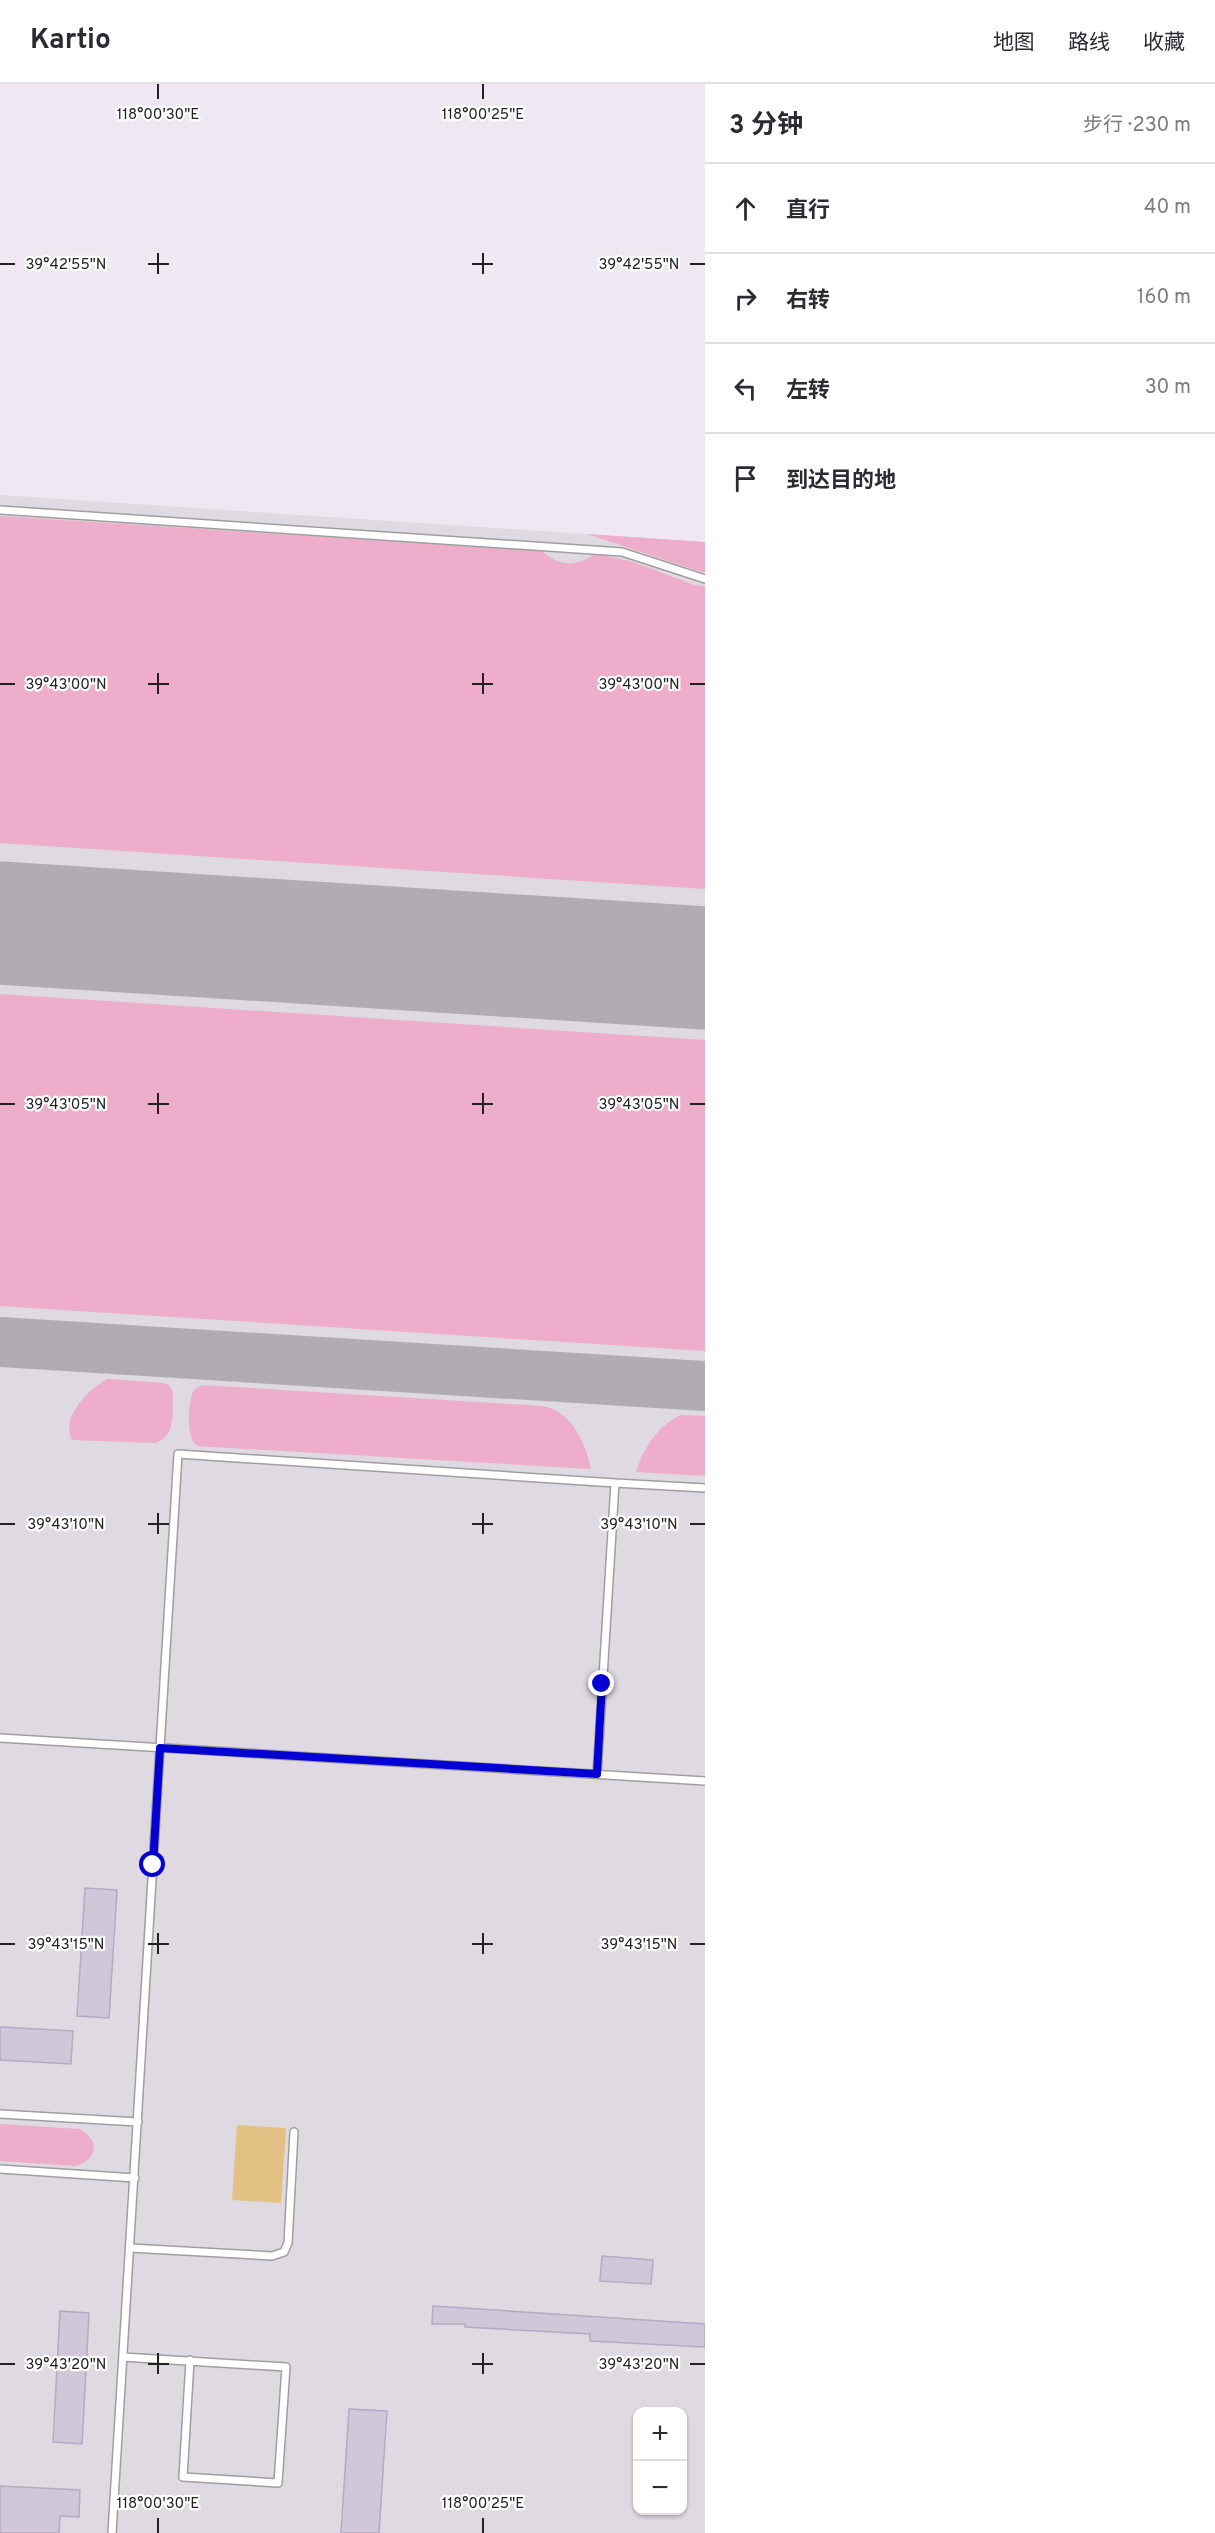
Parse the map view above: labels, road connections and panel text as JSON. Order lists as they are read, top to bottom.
{
  "page": {
    "header": "Kartio",
    "nav": ["地图", "路线", "收藏"],
    "heading": ["3 分钟", "步行 · 230 m"],
    "list": [
      ["直行", "40 m"],
      ["右转", "160 m"],
      ["左转", "30 m"],
      "到达目的地"
    ],
    "map_buttons": ["+", "−"]
  },
  "coordinates": [
    "118°00'30\"E",
    "118°00'25\"E",
    "39°42'55\"N",
    "39°43'00\"N",
    "39°43'05\"N",
    "39°43'10\"N",
    "39°43'15\"N",
    "39°43'20\"N"
  ]
}
